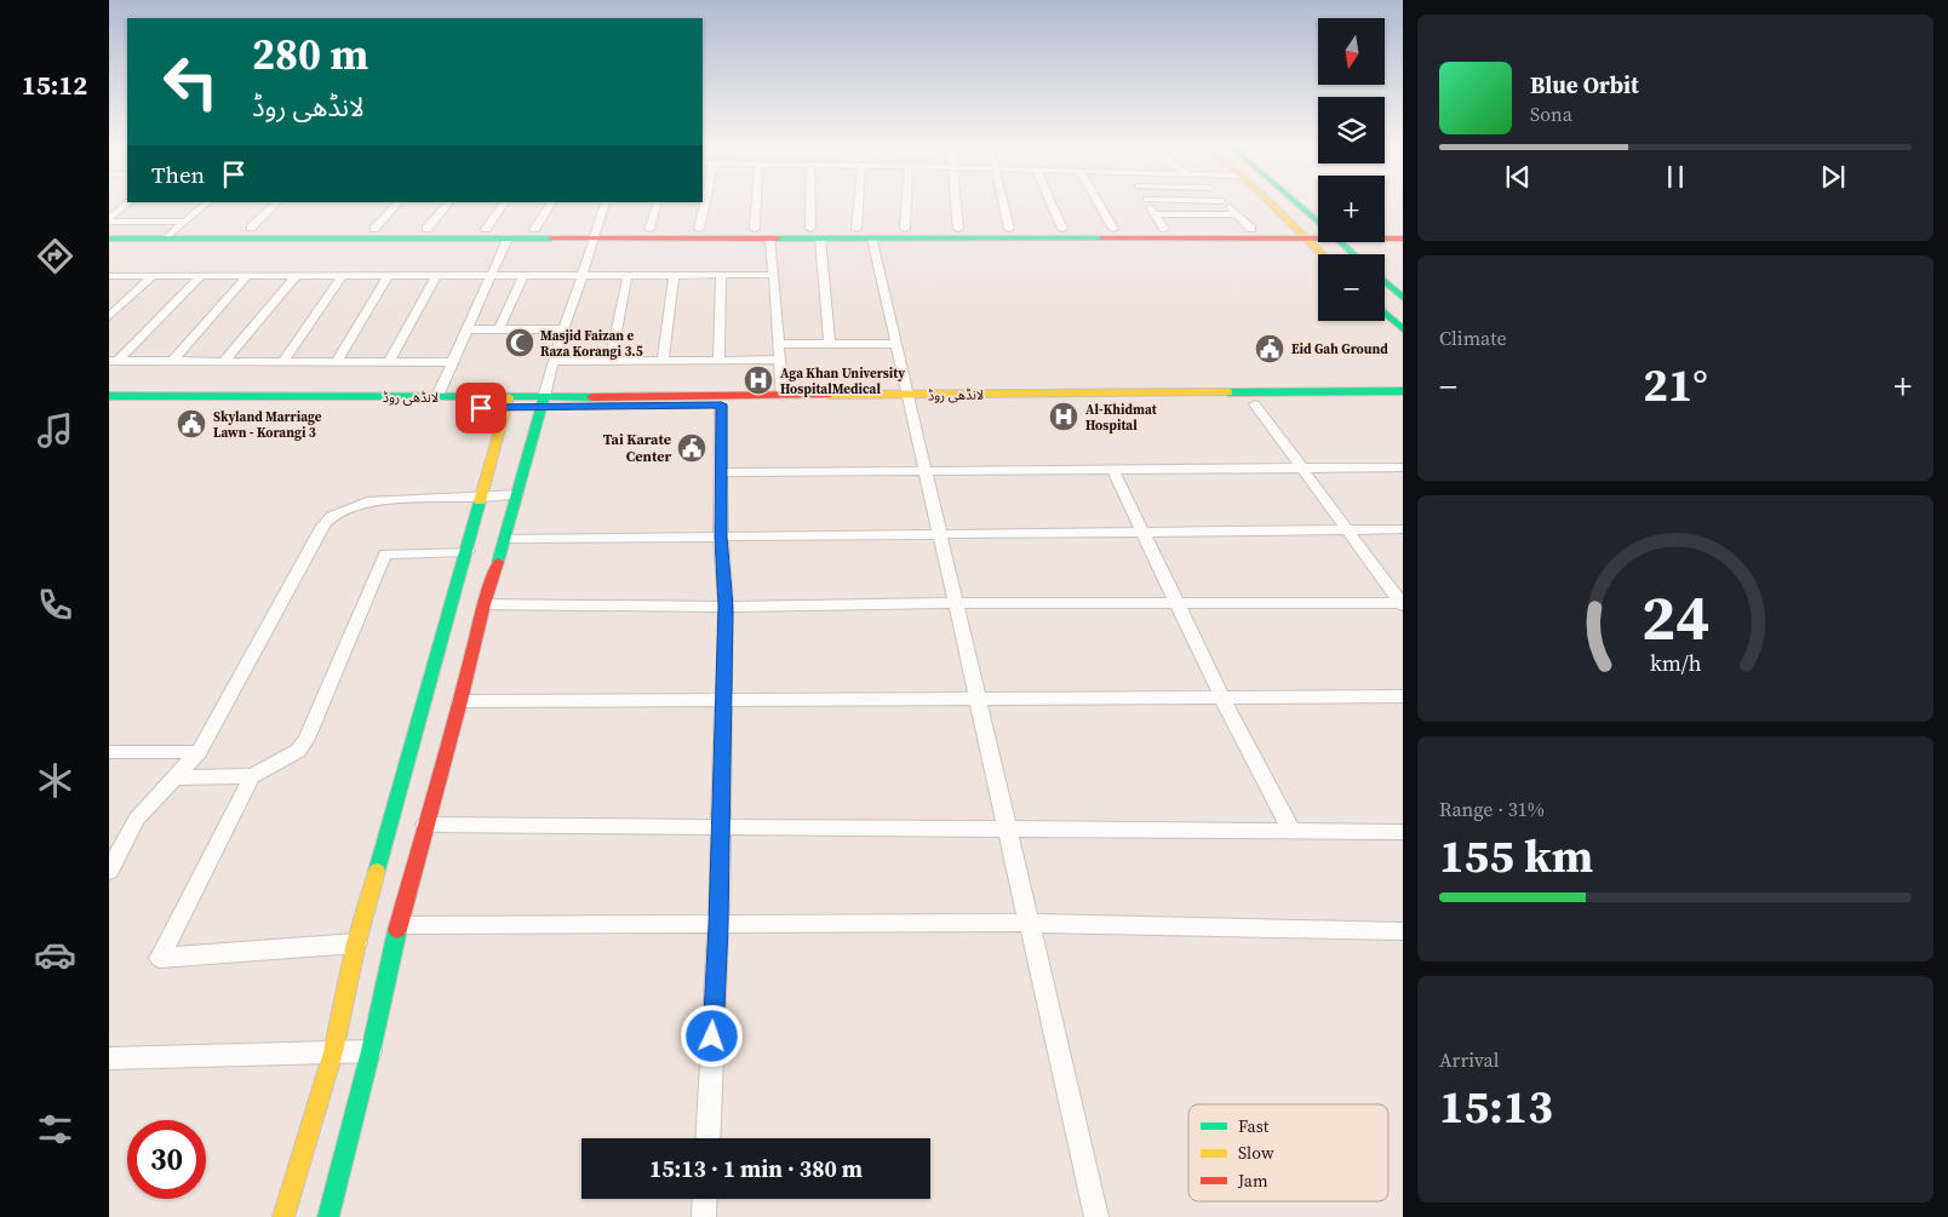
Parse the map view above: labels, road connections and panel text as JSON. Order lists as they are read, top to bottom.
{
  "streets": {
    "street": ["لانڈھی روڈ"]
  },
  "places": {
    "mosque": ["Masjid Faizan e Raza Korangi 3.5"],
    "public building": ["Eid Gah Ground", "Skyland Marriage Lawn - Korangi 3", "Tai Karate Center"],
    "hospital": ["Aga Khan University HospitalMedical", "Al-Khidmat Hospital"]
  },
  "legend": ["Fast", "Slow", "Jam"],
  "north": "bottom",
  "page": {
    "tabs": "15:12",
    "map_buttons": ["+", "−"],
    "turn": ["280 m", "لانڈھی روڈ"],
    "song": ["Blue Orbit", "Sona"],
    "then": "Then",
    "tile": [
      "Climate",
      ["Range · 31%", "155 km"],
      ["Arrival", "15:13"]
    ],
    "heat": ["−", "21°", "+"],
    "limit": "30",
    "trip": "15:13 · 1 min · 380 m",
    "gauge": ["24", "km/h"]
  }
}
